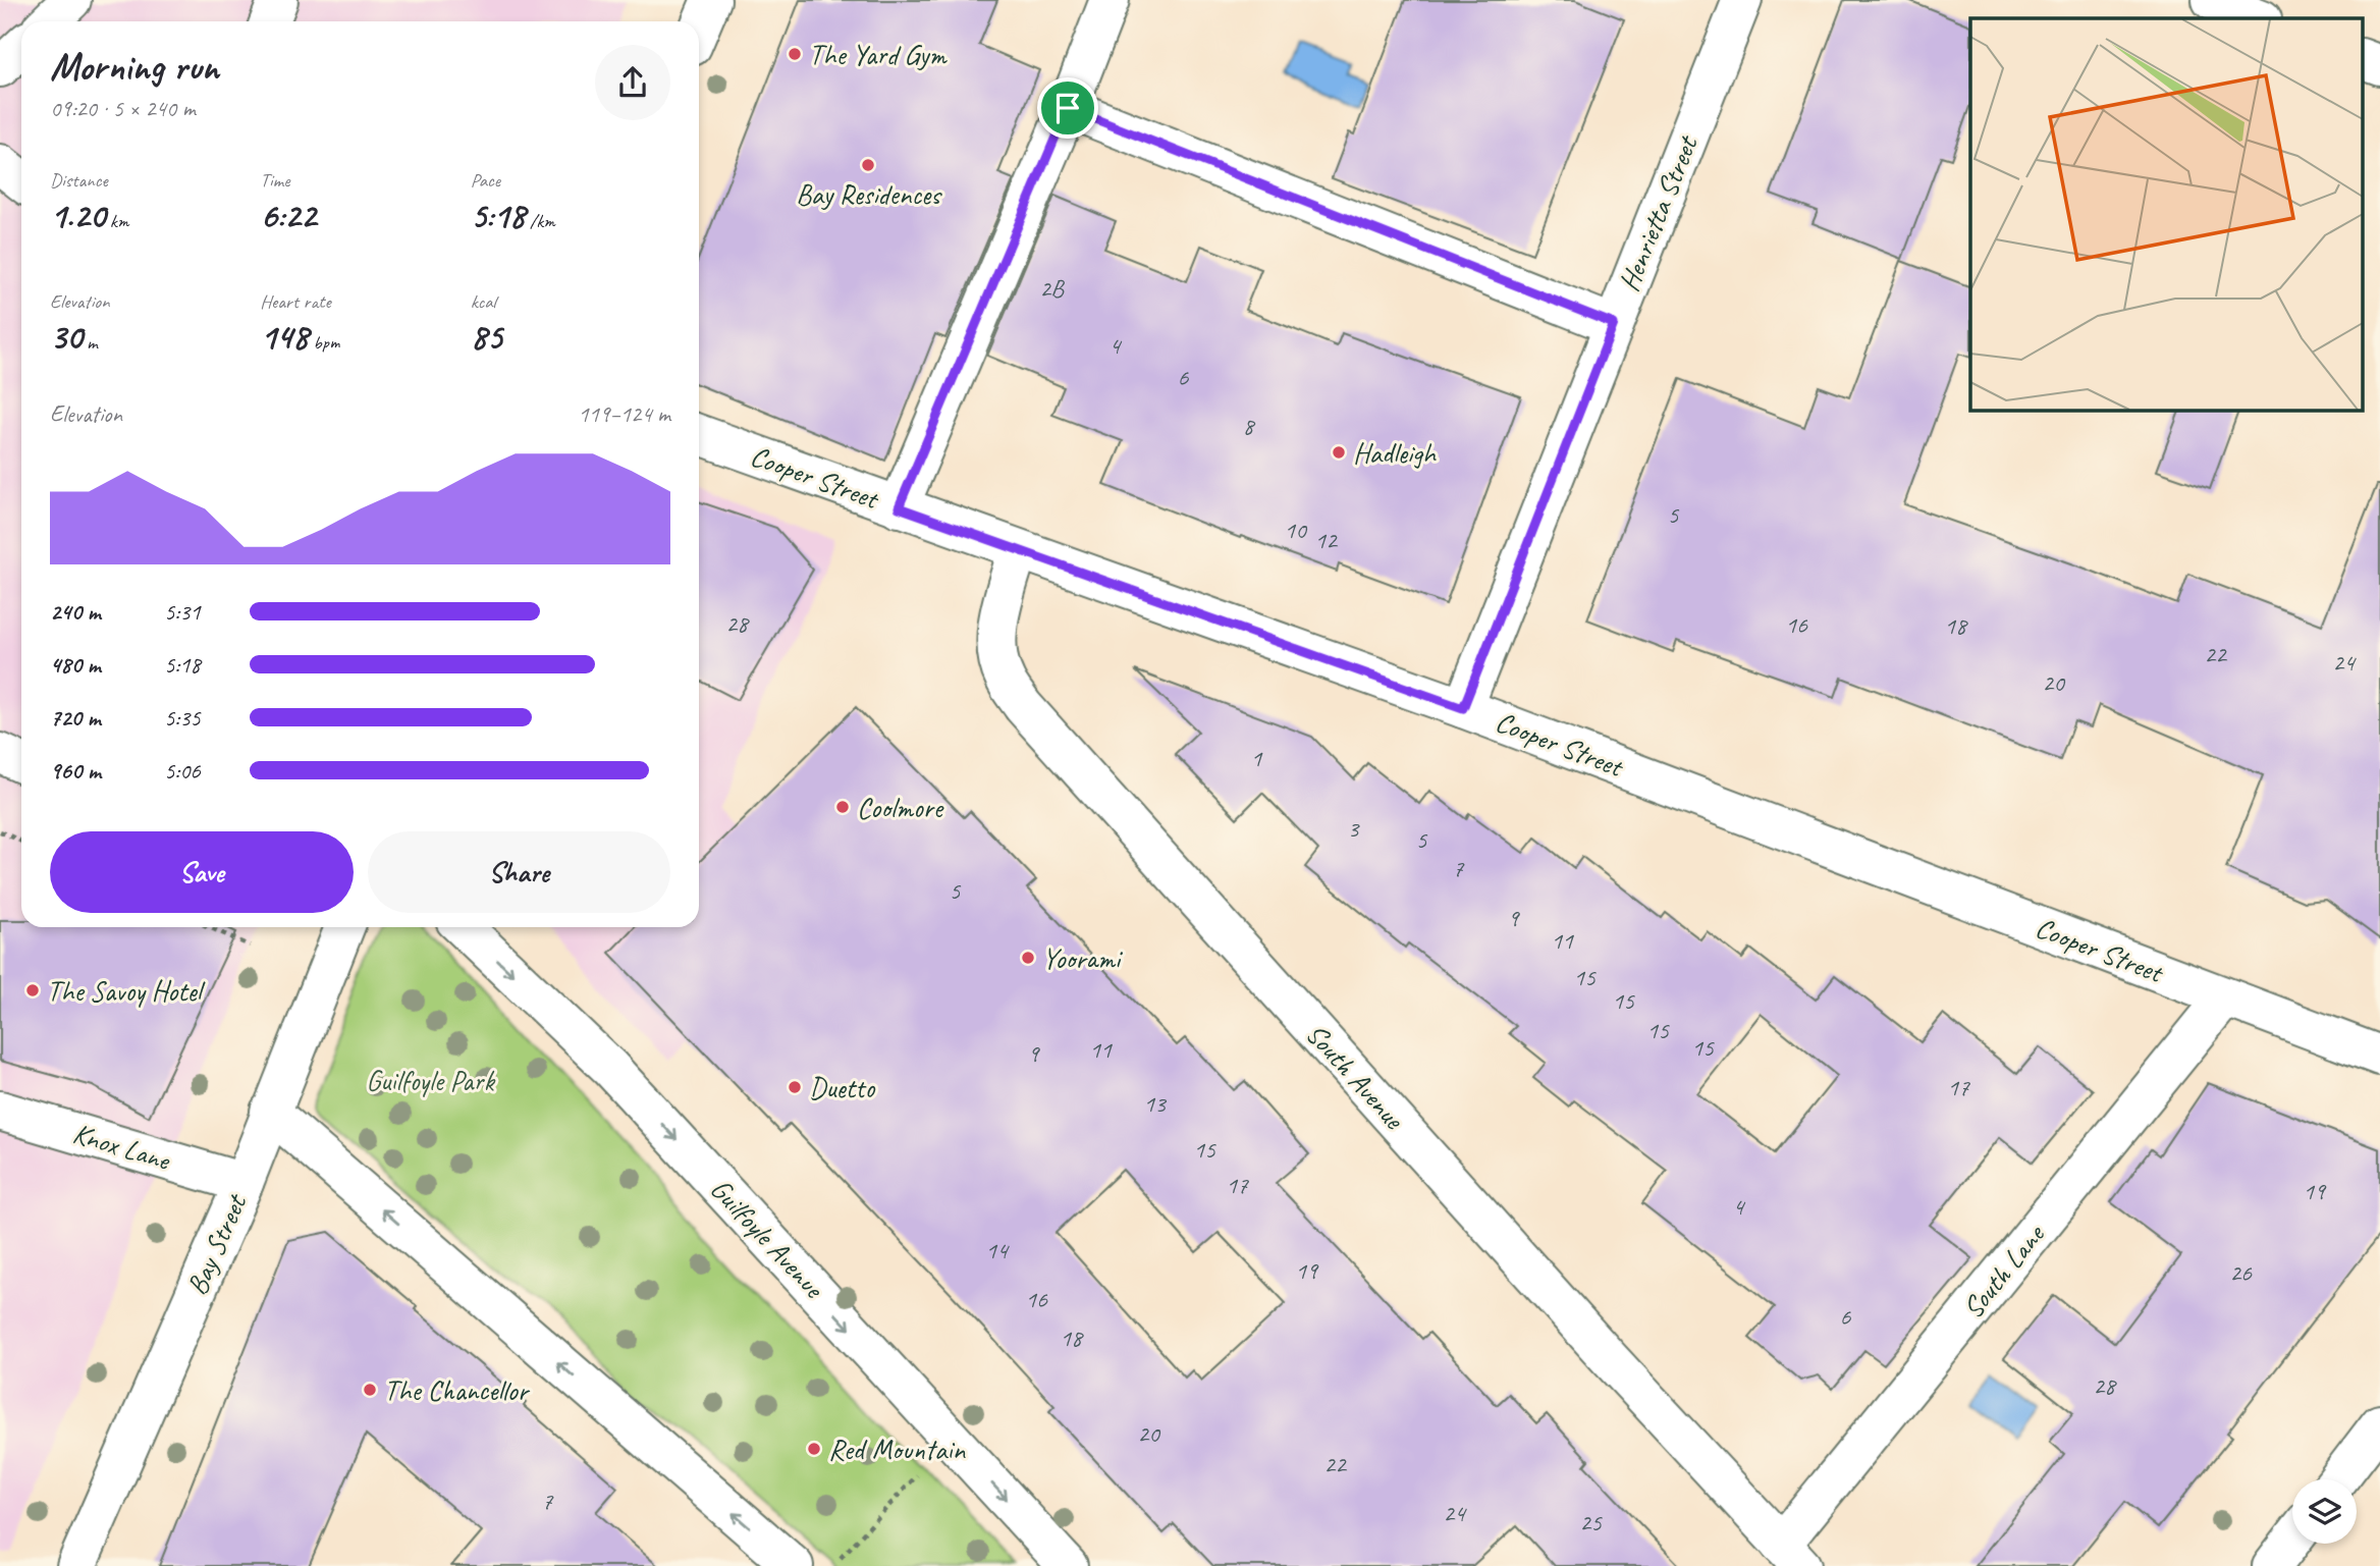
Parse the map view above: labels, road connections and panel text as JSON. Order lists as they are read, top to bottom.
{
  "streets": {
    "street": [
      "Henrietta Street",
      "Cooper Street",
      "South Avenue",
      "Knox Lane",
      "Guilfoyle Avenue",
      "Bay Street",
      "South Lane"
    ]
  },
  "crossings": [
    ["Henrietta Street", "Cooper Street"],
    ["Cooper Street", "South Avenue"],
    ["Cooper Street", "South Lane"],
    ["South Avenue", "South Lane"],
    ["Knox Lane", "Bay Street"]
  ],
  "parks": ["Guilfoyle Park"],
  "places": [
    "The Yard Gym",
    "Bay Residences",
    "Hadleigh",
    "Coolmore",
    "Yoorami",
    "The Savoy Hotel",
    "Duetto",
    "The Chancellor",
    "Red Mountain"
  ],
  "house_numbers": [
    "2B",
    "4",
    "6",
    "8",
    "5",
    "10",
    "12",
    "28",
    "16",
    "18",
    "22",
    "24",
    "20",
    "1",
    "3",
    "5",
    "7",
    "5",
    "9",
    "11",
    "15",
    "15",
    "15",
    "15",
    "11",
    "9",
    "17",
    "13",
    "15",
    "17",
    "19",
    "4",
    "14",
    "19",
    "26",
    "16",
    "6",
    "18",
    "28",
    "20",
    "22",
    "7",
    "24",
    "25"
  ],
  "page": {
    "heading": ["Morning run", "09:20 · 5 × 240 m"],
    "stats": [
      ["Distance", "1.20 km"],
      ["Time", "6:22"],
      ["Pace", "5:18 /km"],
      ["Elevation", "30 m"],
      ["Heart rate", "148 bpm"],
      ["kcal", "85"]
    ],
    "chart": ["Elevation", "119–124 m"],
    "list": [
      {
        "name": "240 m",
        "note": "5:31"
      },
      {
        "name": "480 m",
        "note": "5:18"
      },
      {
        "name": "720 m",
        "note": "5:35"
      },
      {
        "name": "960 m",
        "note": "5:06"
      }
    ],
    "buttons": ["Save", "Share"]
  }
}
